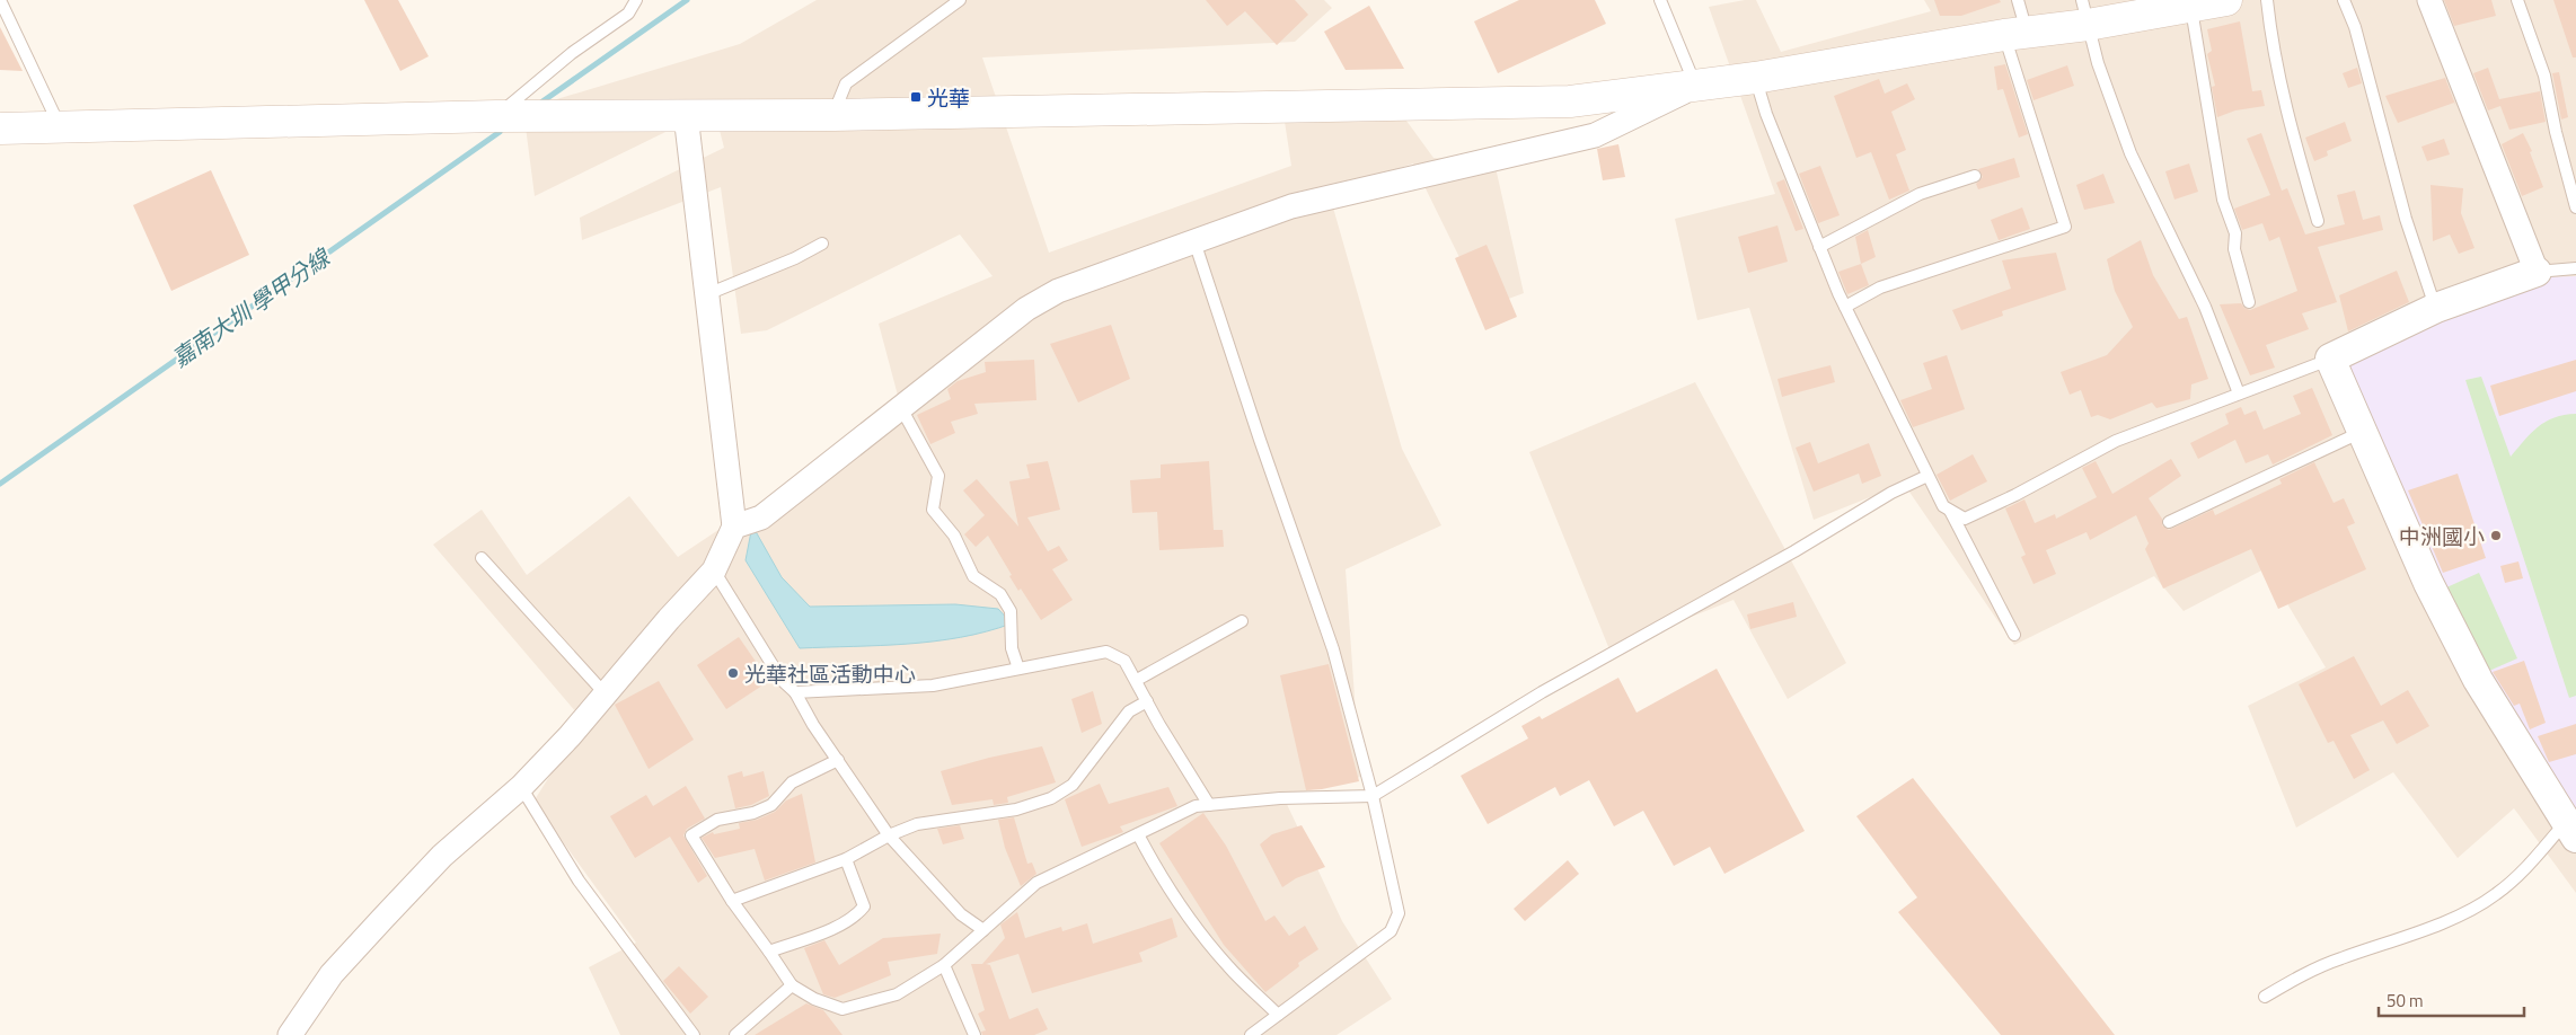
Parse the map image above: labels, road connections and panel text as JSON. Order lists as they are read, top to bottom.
{
  "water": ["嘉南大圳 學甲分線"],
  "places": {
    "transit": ["光華"],
    "other": ["中洲國小", "光華社區活動中心"]
  },
  "scale_bar": "50 m"
}
